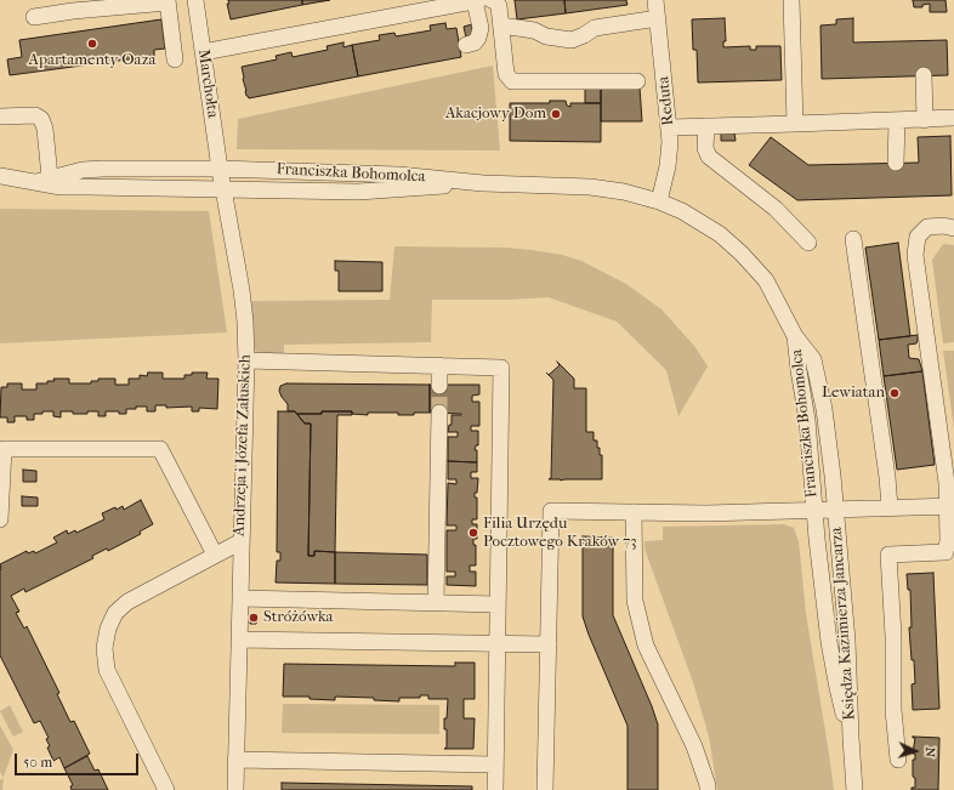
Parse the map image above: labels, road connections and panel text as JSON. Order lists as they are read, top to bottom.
{
  "streets": {
    "street": [
      "Marchołta",
      "Reduta",
      "Franciszka Bohomolca",
      "Andrzeja i Józefa Załuskich",
      "Księdza Kazimierza Jancarza"
    ]
  },
  "crossings": [
    ["Marchołta", "Franciszka Bohomolca"],
    ["Reduta", "Franciszka Bohomolca"],
    ["Franciszka Bohomolca", "Andrzeja i Józefa Załuskich"],
    ["Franciszka Bohomolca", "Księdza Kazimierza Jancarza"]
  ],
  "places": [
    "Apartamenty Oaza",
    "Akacjowy Dom",
    "Lewiatan",
    "Filia Urzędu Pocztowego Kraków 73",
    "Stróżówka"
  ],
  "scale_bar": "50 m",
  "north": "right"
}
